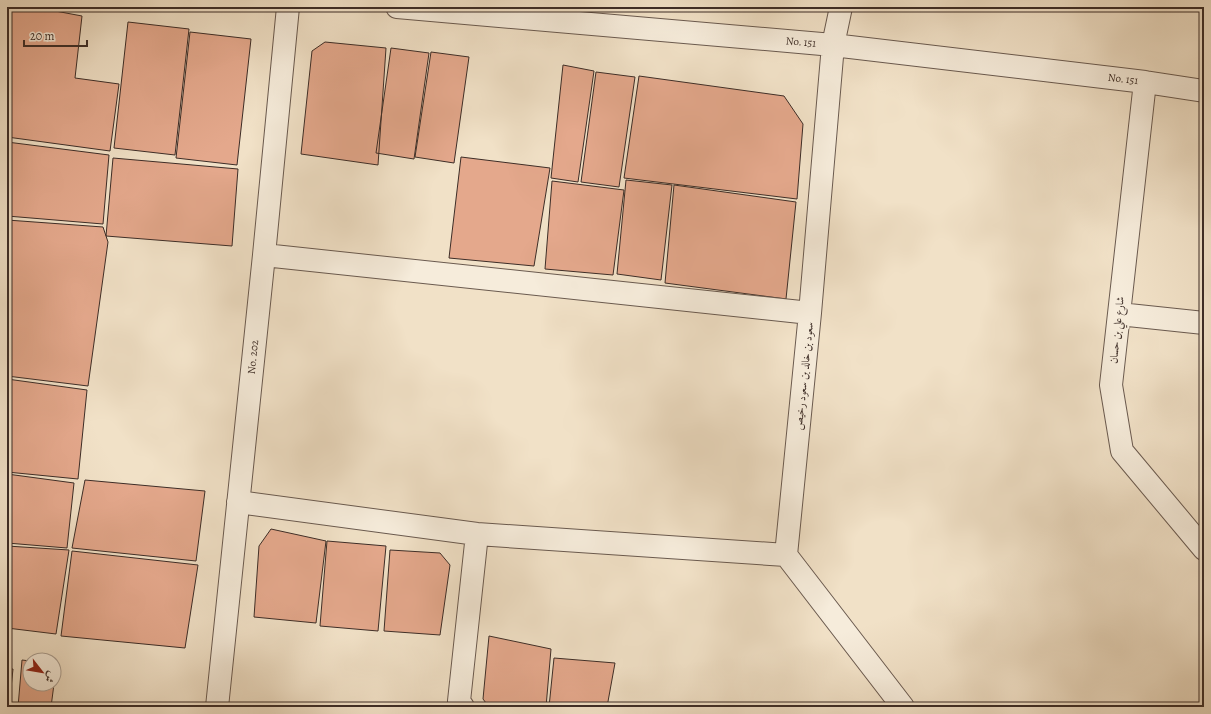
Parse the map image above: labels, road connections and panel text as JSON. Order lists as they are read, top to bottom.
{
  "streets": {
    "street": [
      "No. 151",
      "شارع علي بن حسان",
      "No. 202",
      "سعود بن خالد بن سعود رخيص"
    ]
  },
  "crossings": [
    ["No. 151", "شارع علي بن حسان"],
    ["No. 151", "سعود بن خالد بن سعود رخيص"]
  ],
  "scale_bar": "20 m",
  "north": "bottom right"
}
